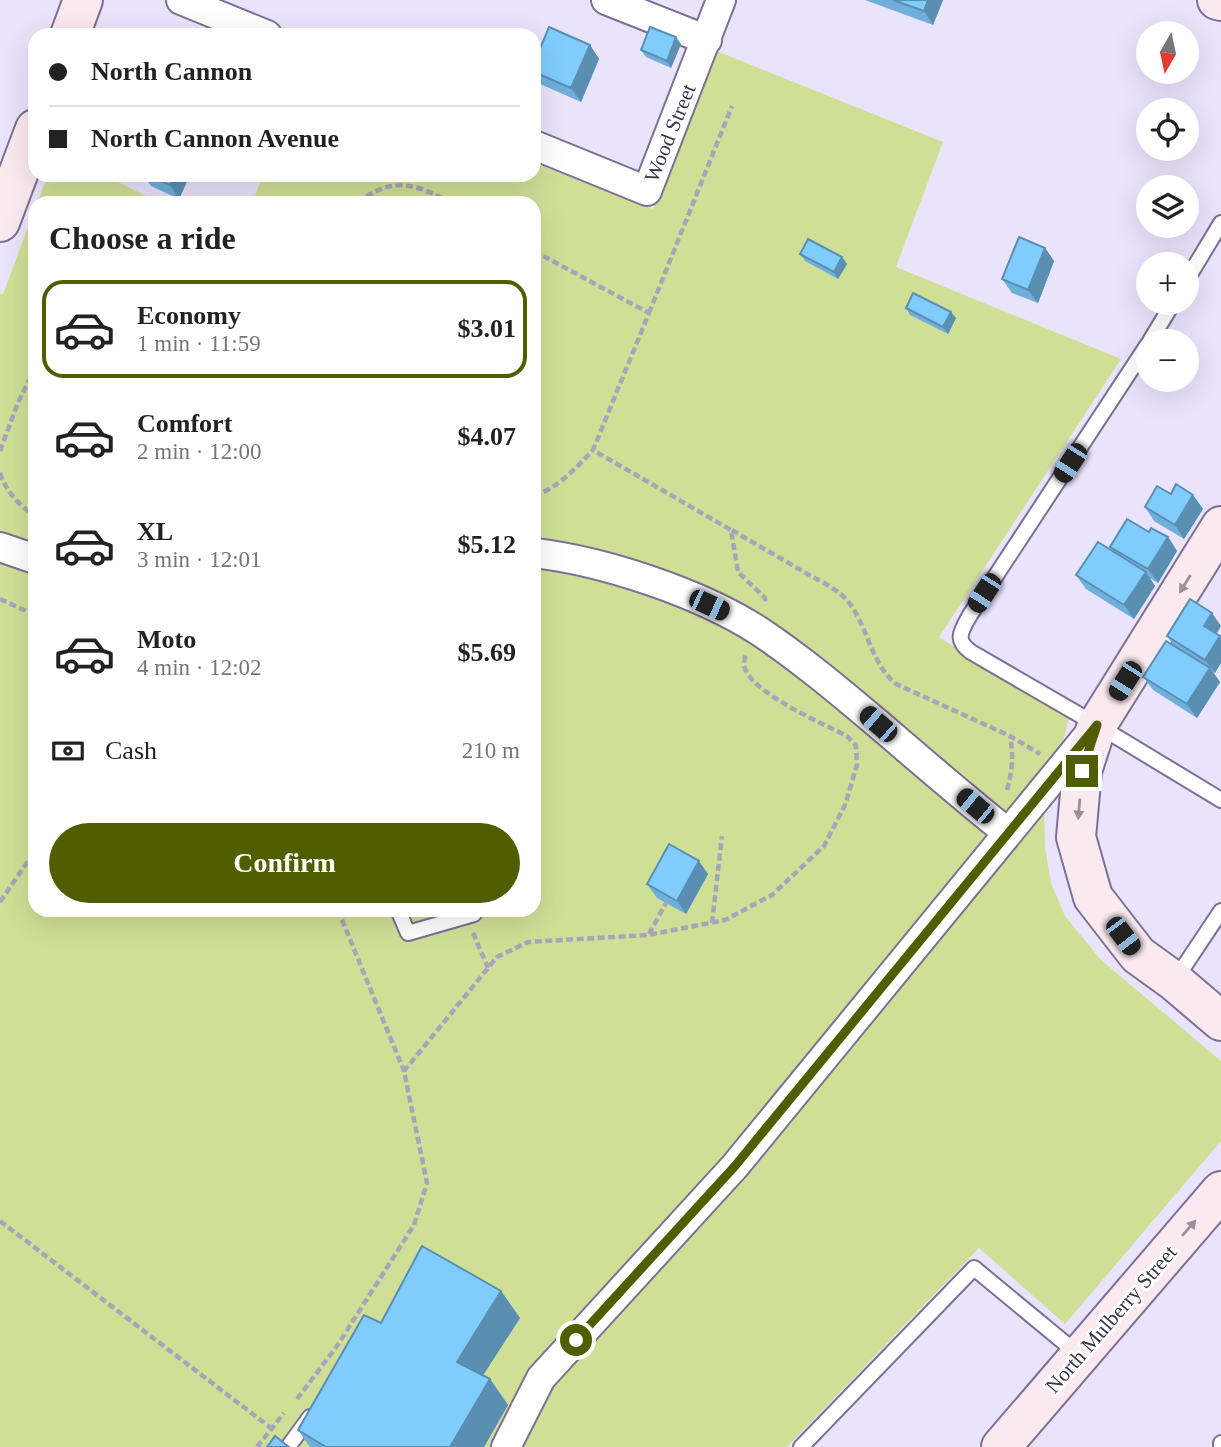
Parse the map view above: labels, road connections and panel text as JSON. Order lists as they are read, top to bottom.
{
  "streets": {
    "street": ["Wood Street", "North Mulberry Street"]
  },
  "one_way": ["North Mulberry Street"],
  "north": "bottom",
  "page": {
    "map_buttons": ["+", "−"],
    "banner": ["North Cannon", "North Cannon Avenue"],
    "heading": "Choose a ride",
    "list": [
      {
        "name": "Economy",
        "note": "1 min · 11:59",
        "value": "$3.01"
      },
      {
        "name": "Comfort",
        "note": "2 min · 12:00",
        "value": "$4.07"
      },
      {
        "name": "XL",
        "note": "3 min · 12:01",
        "value": "$5.12"
      },
      {
        "name": "Moto",
        "note": "4 min · 12:02",
        "value": "$5.69"
      }
    ],
    "pay": ["Cash", "210 m"],
    "buttons": "Confirm"
  }
}
